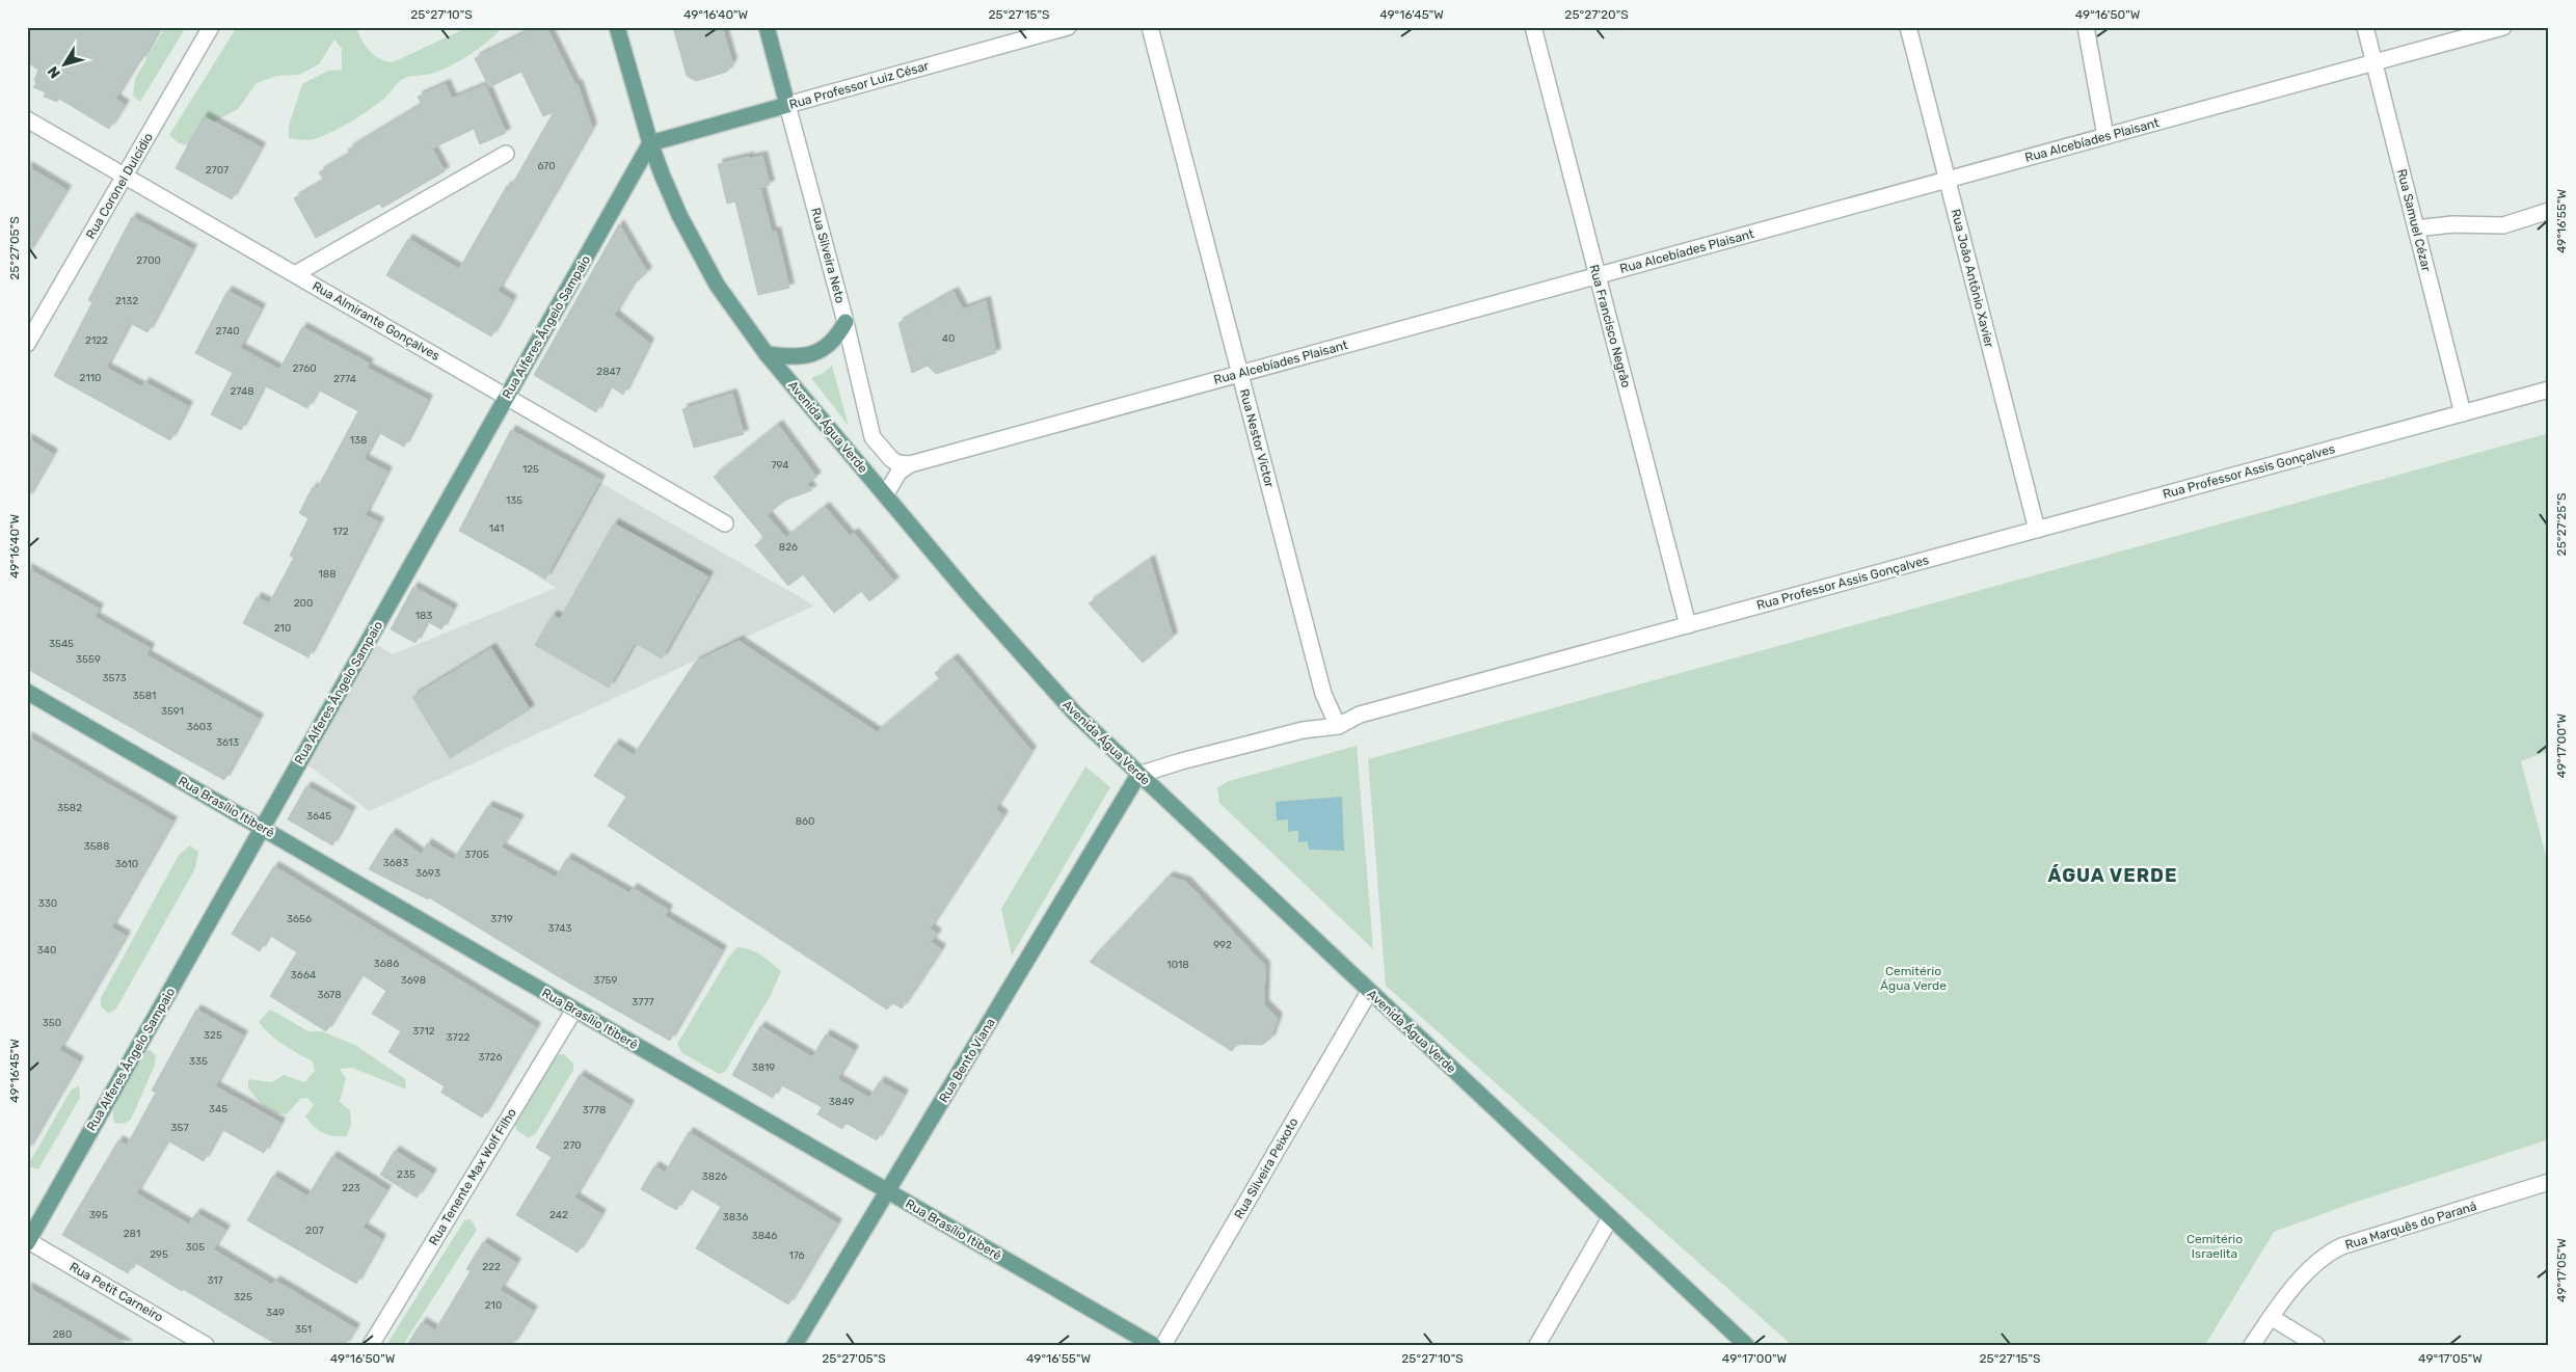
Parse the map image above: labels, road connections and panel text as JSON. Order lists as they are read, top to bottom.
{
  "streets": {
    "main road": [
      "Rua Professor Luiz César",
      "Rua Silveira Neto",
      "Rua Alferes Ângelo Sampaio",
      "Avenida Água Verde",
      "Rua Brasílio Itiberê",
      "Rua Bento Viana"
    ],
    "street": [
      "Rua Alcebíades Plaisant",
      "Rua Coronel Dulcídio",
      "Rua Samuel Cézar",
      "Rua João Antônio Xavier",
      "Rua Almirante Gonçalves",
      "Rua Francisco Negrão",
      "Rua Nestor Victor",
      "Rua Professor Assis Gonçalves",
      "Rua Silveira Peixoto",
      "Rua Tenente Max Wolf Filho",
      "Rua Marquês do Paraná",
      "Rua Petit Carneiro"
    ]
  },
  "crossings": [
    ["Rua Professor Luiz César", "Rua Silveira Neto"],
    ["Rua Professor Luiz César", "Rua Alferes Ângelo Sampaio"],
    ["Rua Professor Luiz César", "Avenida Água Verde"],
    ["Rua Alcebíades Plaisant", "Rua Samuel Cézar"],
    ["Rua Alcebíades Plaisant", "Rua Silveira Neto"],
    ["Rua Alcebíades Plaisant", "Rua João Antônio Xavier"],
    ["Rua Alcebíades Plaisant", "Rua Francisco Negrão"],
    ["Rua Alcebíades Plaisant", "Rua Nestor Victor"],
    ["Rua Coronel Dulcídio", "Rua Almirante Gonçalves"],
    ["Rua Samuel Cézar", "Rua Professor Assis Gonçalves"],
    ["Rua João Antônio Xavier", "Rua Professor Assis Gonçalves"],
    ["Rua Almirante Gonçalves", "Rua Alferes Ângelo Sampaio"],
    ["Rua Francisco Negrão", "Rua Professor Assis Gonçalves"],
    ["Rua Alferes Ângelo Sampaio", "Avenida Água Verde"],
    ["Rua Alferes Ângelo Sampaio", "Rua Brasílio Itiberê"],
    ["Rua Alferes Ângelo Sampaio", "Rua Petit Carneiro"],
    ["Avenida Água Verde", "Rua Professor Assis Gonçalves"],
    ["Avenida Água Verde", "Rua Bento Viana"],
    ["Avenida Água Verde", "Rua Silveira Peixoto"],
    ["Rua Nestor Victor", "Rua Professor Assis Gonçalves"],
    ["Rua Professor Assis Gonçalves", "Rua Bento Viana"],
    ["Rua Brasílio Itiberê", "Rua Bento Viana"],
    ["Rua Brasílio Itiberê", "Rua Tenente Max Wolf Filho"]
  ],
  "districts": ["ÁGUA VERDE"],
  "parks": ["Cemitério Água Verde", "Cemitério Israelita"],
  "house_numbers": [
    "670",
    "2707",
    "2700",
    "2132",
    "2740",
    "40",
    "2122",
    "2760",
    "2847",
    "2110",
    "2774",
    "2748",
    "138",
    "794",
    "125",
    "135",
    "141",
    "172",
    "826",
    "188",
    "200",
    "183",
    "210",
    "3545",
    "3559",
    "3573",
    "3581",
    "3591",
    "3603",
    "3613",
    "3582",
    "3645",
    "860",
    "3588",
    "3705",
    "3683",
    "3610",
    "3693",
    "330",
    "3656",
    "3719",
    "3743",
    "992",
    "340",
    "3686",
    "1018",
    "3664",
    "3698",
    "3759",
    "3678",
    "3777",
    "350",
    "3712",
    "325",
    "3722",
    "3726",
    "335",
    "3819",
    "3849",
    "345",
    "3778",
    "357",
    "270",
    "235",
    "3826",
    "223",
    "395",
    "242",
    "3836",
    "207",
    "281",
    "3846",
    "305",
    "295",
    "176",
    "222",
    "317",
    "325",
    "210",
    "349",
    "351",
    "280"
  ],
  "north": "bottom left",
  "coordinates": [
    "25°27'10\"S",
    "49°16'40\"W",
    "25°27'15\"S",
    "49°16'45\"W",
    "25°27'20\"S",
    "49°16'50\"W",
    "49°16'55\"W",
    "25°27'05\"S",
    "25°27'25\"S",
    "49°17'00\"W",
    "49°17'05\"W"
  ]
}
